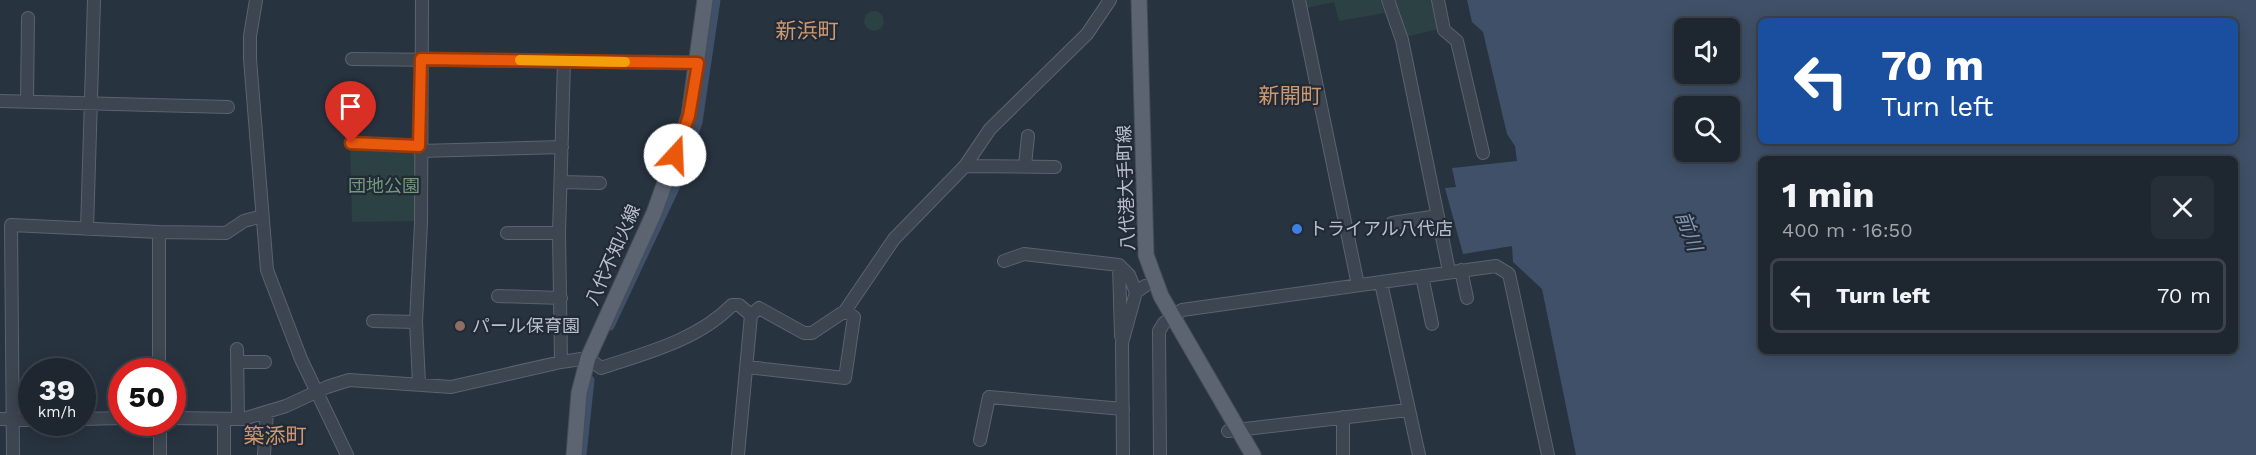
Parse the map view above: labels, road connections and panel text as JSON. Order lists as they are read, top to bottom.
{
  "streets": {
    "main road": ["八代港大手町線", "八代不知火線"]
  },
  "districts": ["新浜町", "新開町", "築添町"],
  "water": ["前川"],
  "parks": ["団地公園"],
  "places": ["トライアル八代店", "パール保育園"],
  "page": {
    "turn": ["70 m", "Turn left"],
    "heading": ["1 min", "400 m · 16:50"],
    "list": [
      {
        "name": "Turn left",
        "value": "70 m"
      }
    ],
    "speed": "39 km/h",
    "limit": "50"
  }
}
